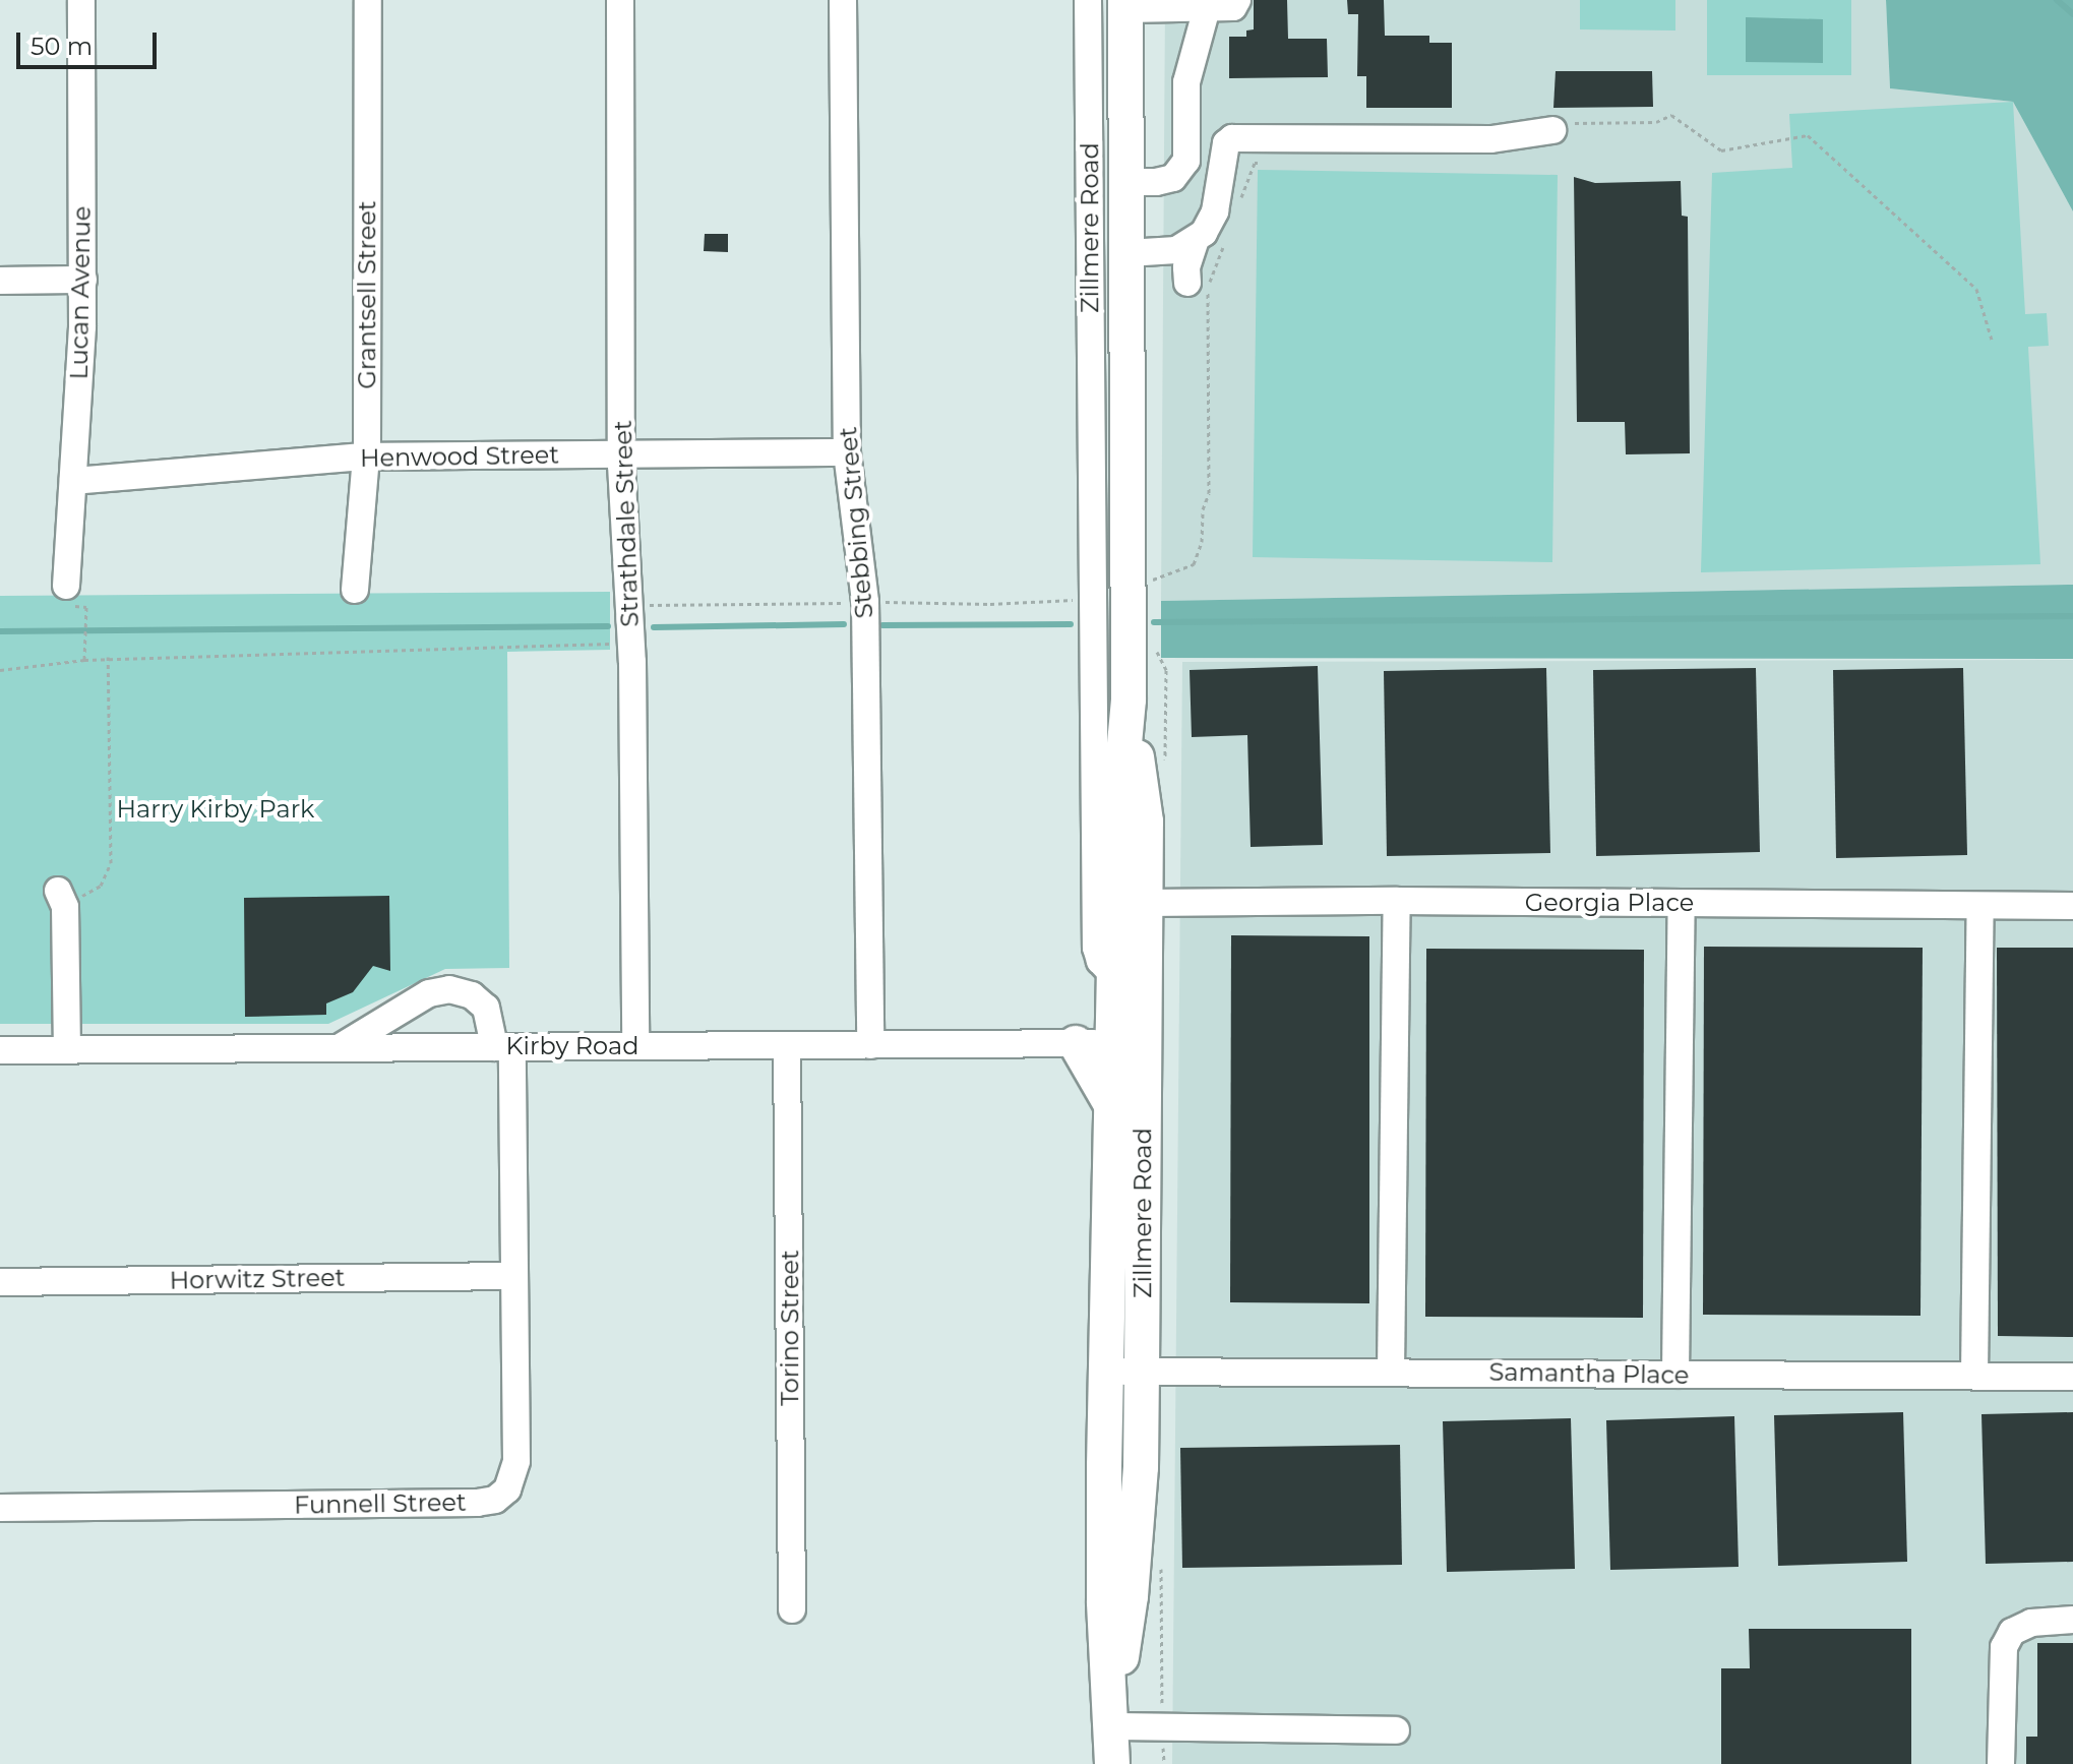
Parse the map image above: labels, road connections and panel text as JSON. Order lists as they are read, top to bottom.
{
  "streets": {
    "main road": ["Zillmere Road"],
    "street": [
      "Lucan Avenue",
      "Grantsell Street",
      "Henwood Street",
      "Stebbing Street",
      "Strathdale Street",
      "Georgia Place",
      "Kirby Road",
      "Horwitz Street",
      "Torino Street",
      "Samantha Place",
      "Funnell Street"
    ]
  },
  "crossings": [
    ["Zillmere Road", "Georgia Place"],
    ["Zillmere Road", "Kirby Road"],
    ["Zillmere Road", "Samantha Place"],
    ["Lucan Avenue", "Henwood Street"],
    ["Grantsell Street", "Henwood Street"],
    ["Henwood Street", "Stebbing Street"],
    ["Henwood Street", "Strathdale Street"],
    ["Stebbing Street", "Kirby Road"],
    ["Strathdale Street", "Kirby Road"],
    ["Kirby Road", "Torino Street"],
    ["Kirby Road", "Funnell Street"],
    ["Horwitz Street", "Funnell Street"]
  ],
  "parks": ["Harry Kirby Park"],
  "scale_bar": "50 m"
}
